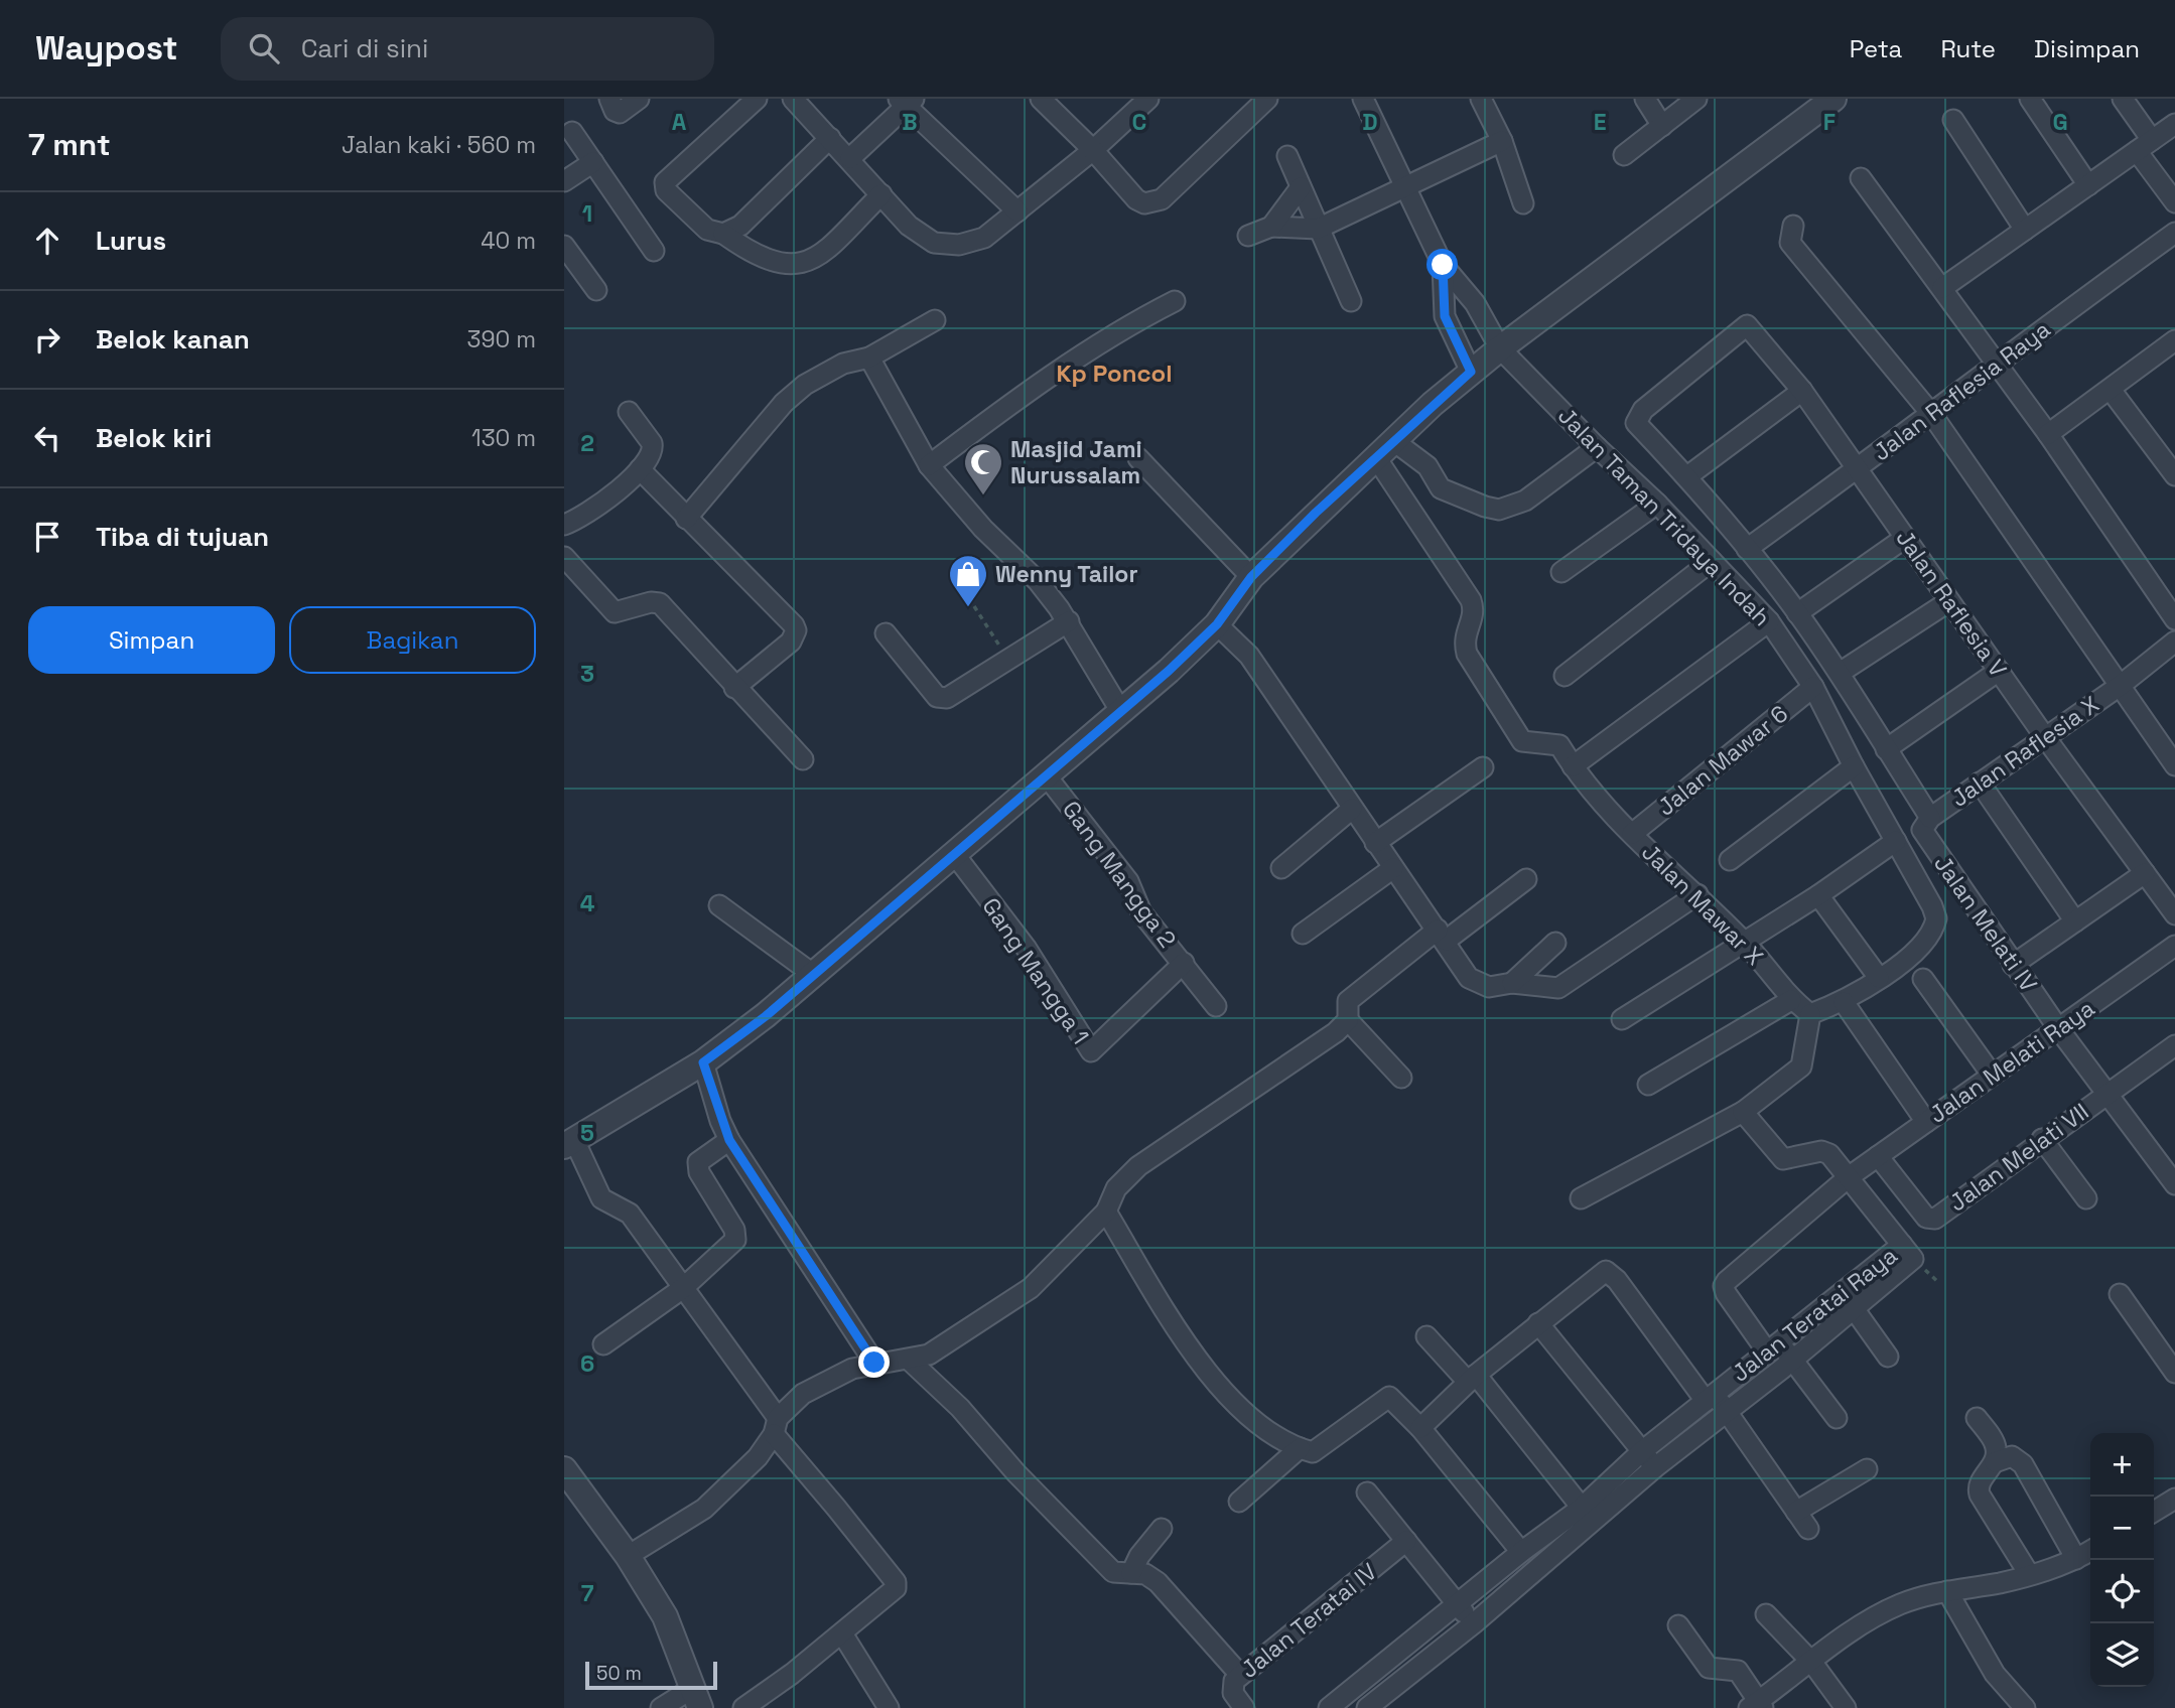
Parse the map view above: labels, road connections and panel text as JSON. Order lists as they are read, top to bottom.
{
  "streets": {
    "street": [
      "Jalan Raflesia Raya",
      "Jalan Taman Tridaya Indah",
      "Jalan Raflesia V",
      "Jalan Raflesia X",
      "Jalan Mawar 6",
      "Gang Mangga 2",
      "Jalan Mawar X",
      "Jalan Melati IV",
      "Gang Mangga 1",
      "Jalan Melati Raya",
      "Jalan Melati VII",
      "Jalan Teratai Raya",
      "Jalan Teratai IV"
    ]
  },
  "crossings": [
    ["Jalan Raflesia Raya", "Jalan Raflesia V"],
    ["Jalan Taman Tridaya Indah", "Jalan Mawar 6"],
    ["Jalan Raflesia V", "Jalan Raflesia X"],
    ["Jalan Raflesia X", "Jalan Melati IV"],
    ["Jalan Mawar 6", "Jalan Mawar X"],
    ["Gang Mangga 2", "Gang Mangga 1"],
    ["Jalan Melati IV", "Jalan Melati Raya"],
    ["Jalan Melati IV", "Jalan Melati VII"],
    ["Jalan Melati Raya", "Jalan Melati VII"],
    ["Jalan Melati Raya", "Jalan Teratai Raya"]
  ],
  "districts": ["Kp Poncol"],
  "places": {
    "mosque": ["Masjid Jami Nurussalam"],
    "shop": ["Wenny Tailor"]
  },
  "scale_bar": "50 m",
  "page": {
    "header": "Waypost",
    "search": "Cari di sini",
    "nav": ["Peta", "Rute", "Disimpan"],
    "heading": ["7 mnt", "Jalan kaki · 560 m"],
    "list": [
      ["Lurus", "40 m"],
      ["Belok kanan", "390 m"],
      ["Belok kiri", "130 m"],
      "Tiba di tujuan"
    ],
    "buttons": ["Simpan", "Bagikan"],
    "map_buttons": ["+", "−"],
    "scale": "50 m"
  },
  "grid": {
    "columns": [
      "A",
      "B",
      "C",
      "D",
      "E",
      "F",
      "G"
    ],
    "rows": [
      "1",
      "2",
      "3",
      "4",
      "5",
      "6",
      "7"
    ]
  }
}
